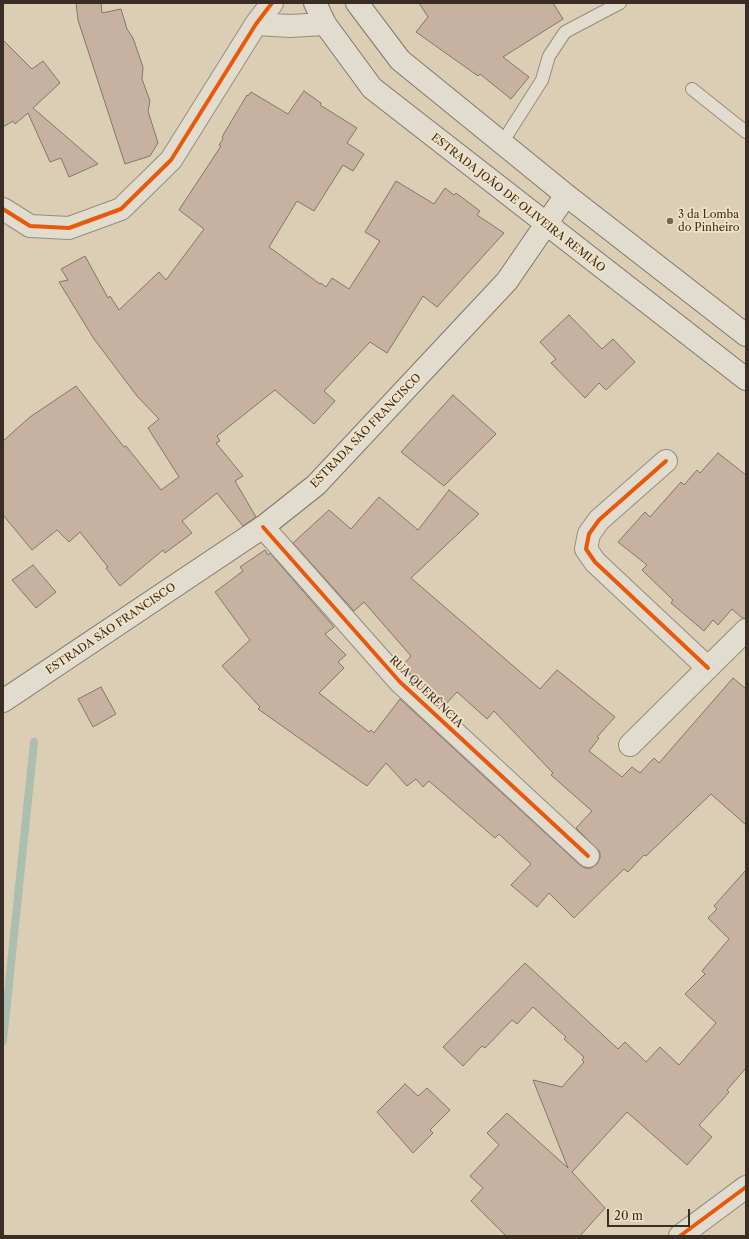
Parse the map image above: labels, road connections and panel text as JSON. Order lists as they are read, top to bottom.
{
  "streets": {
    "main road": ["ESTRADA JOÃO DE OLIVEIRA REMIÃO", "ESTRADA SÃO FRANCISCO", "RUA QUERÊNCIA"]
  },
  "crossings": [
    ["ESTRADA JOÃO DE OLIVEIRA REMIÃO", "ESTRADA SÃO FRANCISCO"],
    ["ESTRADA SÃO FRANCISCO", "RUA QUERÊNCIA"]
  ],
  "places": ["3 da Lomba do Pinheiro"],
  "scale_bar": "20 m"
}
